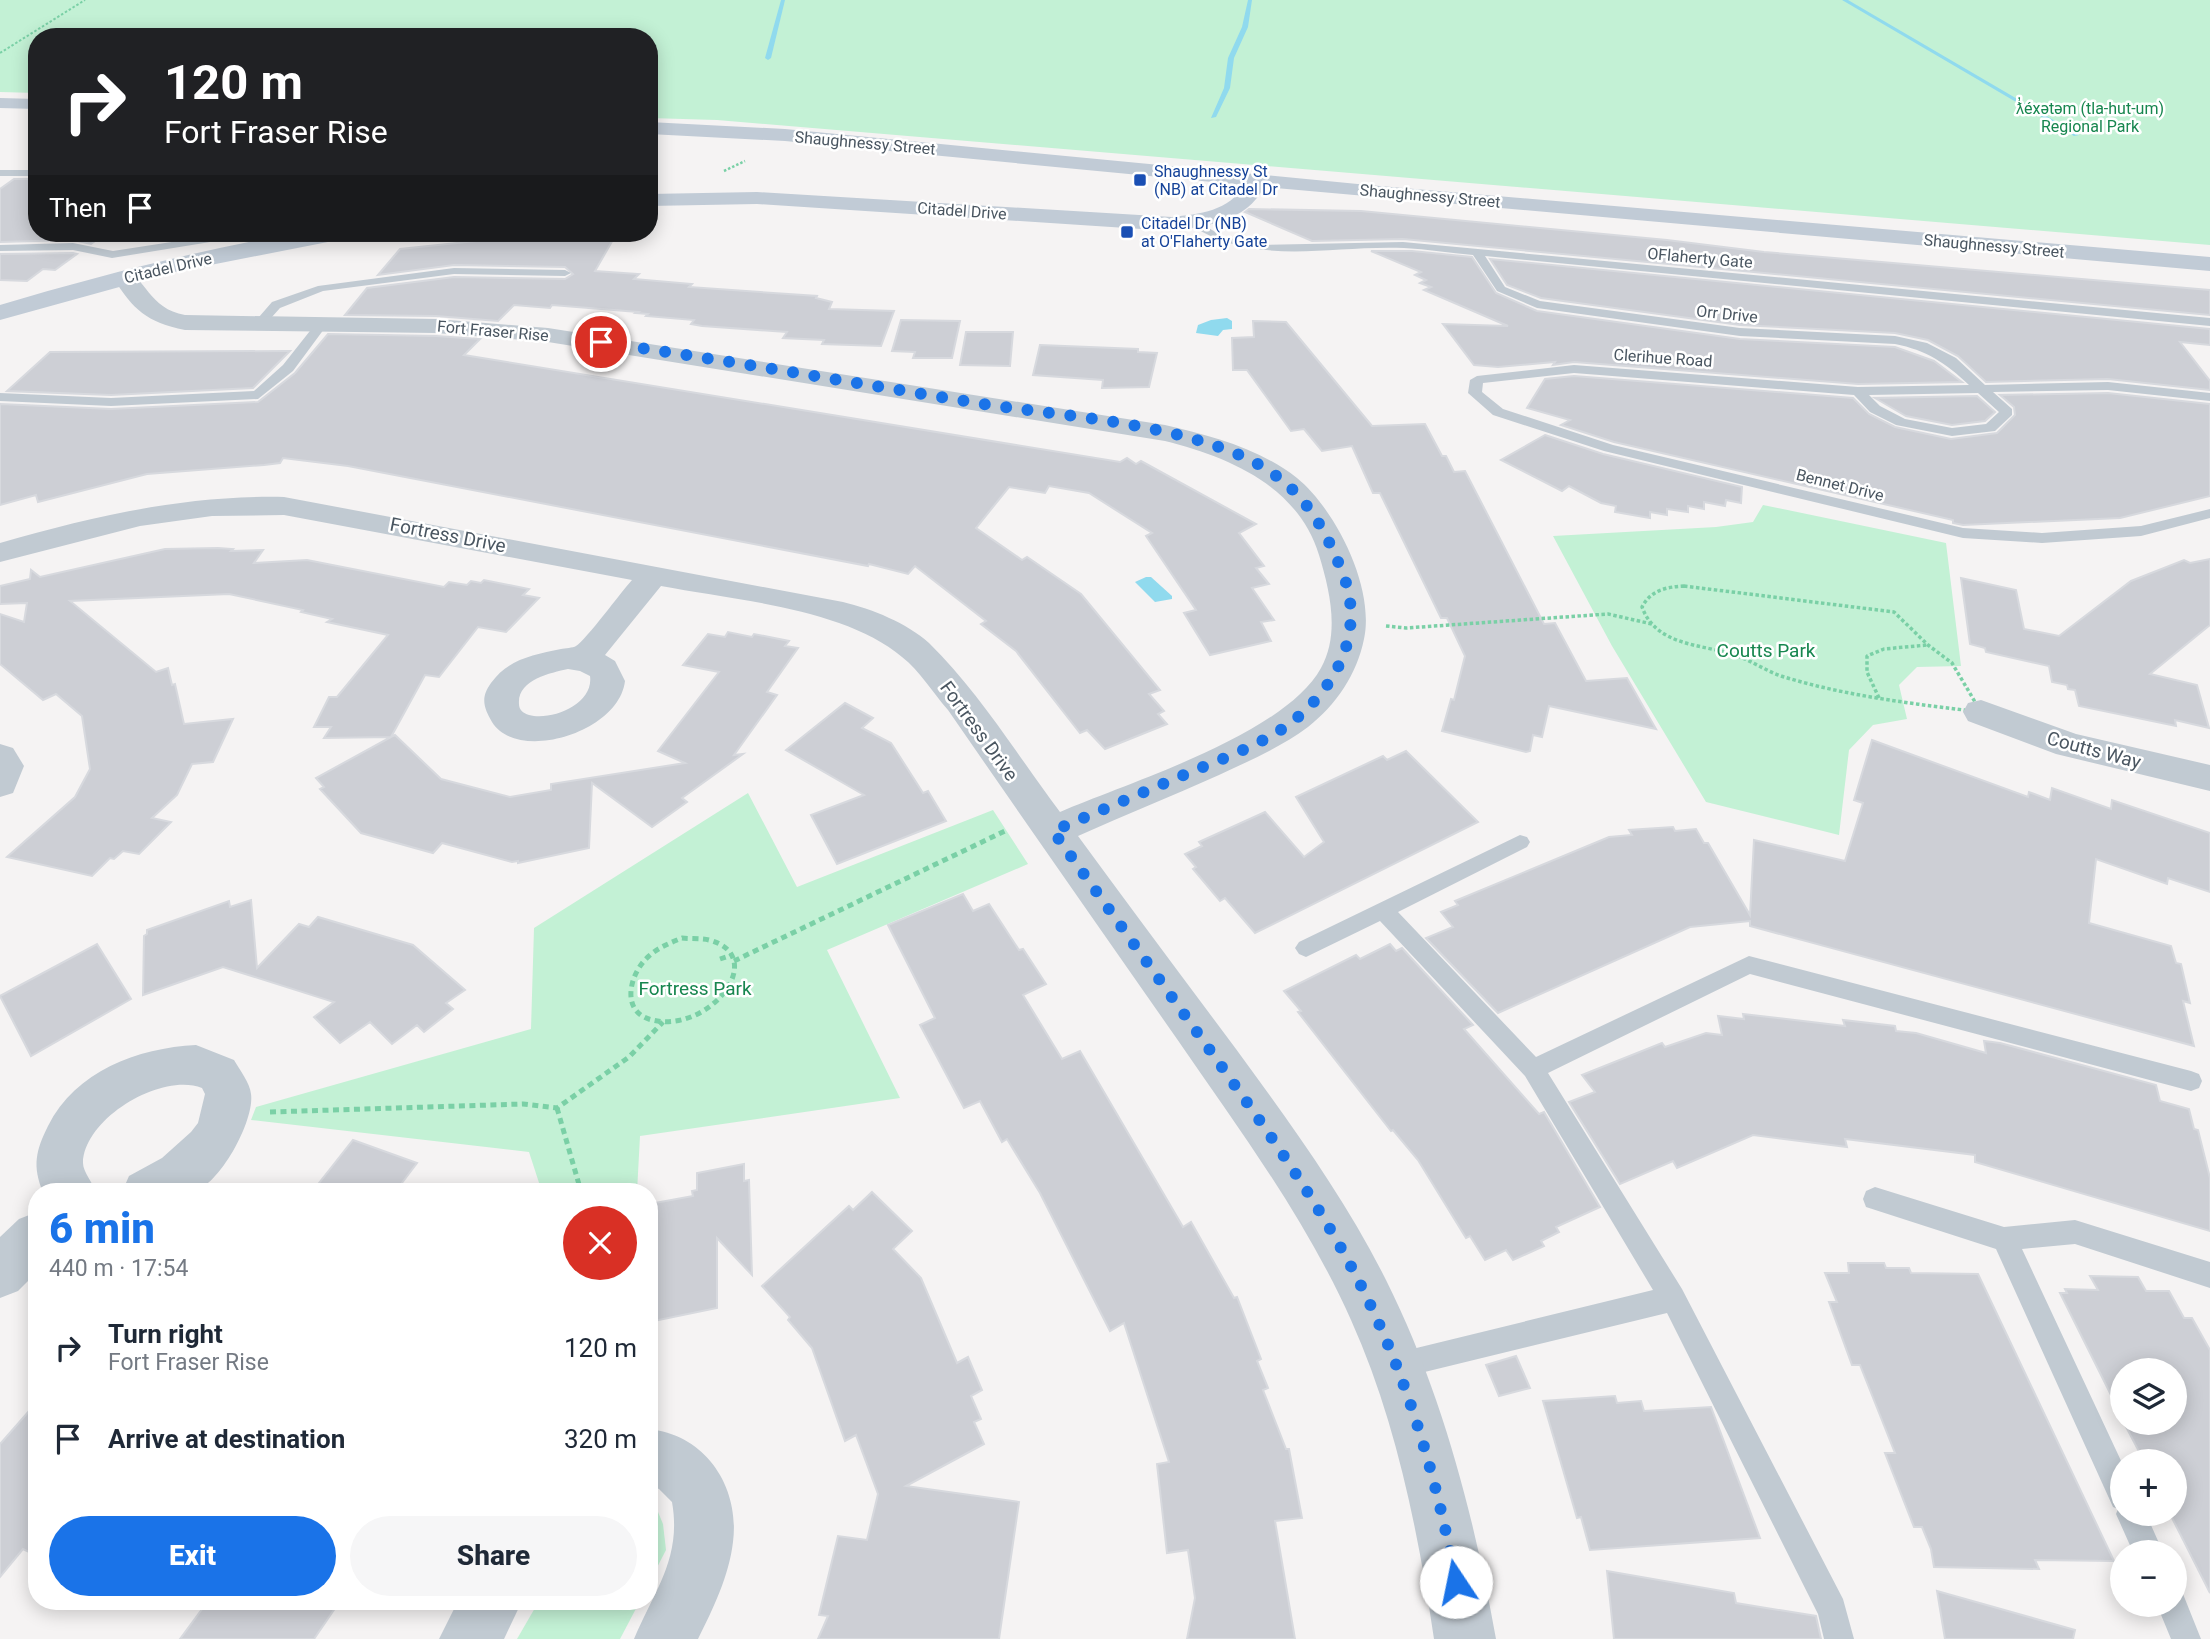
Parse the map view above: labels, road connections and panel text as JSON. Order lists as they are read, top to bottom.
{
  "streets": {
    "main road": ["Shaughnessy Street", "Citadel Drive"],
    "street": ["Fort Fraser Rise", "Fortress Drive", "Coutts Way"],
    "lane": [
      "OFlaherty Gate",
      "Orr Drive",
      "Clerihue Road",
      "Bennet Drive"
    ]
  },
  "crossings": [
    ["Shaughnessy Street", "Citadel Drive"],
    ["Citadel Drive", "OFlaherty Gate"],
    ["Citadel Drive", "Fort Fraser Rise"],
    ["OFlaherty Gate", "Orr Drive"],
    ["Orr Drive", "Clerihue Road"],
    ["Fort Fraser Rise", "Fortress Drive"],
    ["Clerihue Road", "Bennet Drive"]
  ],
  "parks": ["ƛ̓éxətəm (tla-hut-um) Regional Park", "Coutts Park", "Fortress Park"],
  "places": {
    "transit": ["Shaughnessy St (NB) at Citadel Dr", "Citadel Dr (NB) at O'Flaherty Gate"]
  },
  "page": {
    "turn": ["120 m", "Fort Fraser Rise"],
    "then": "Then",
    "heading": ["6 min", "440 m · 17:54"],
    "list": [
      {
        "name": "Turn right",
        "note": "Fort Fraser Rise",
        "value": "120 m"
      },
      {
        "name": "Arrive at destination",
        "value": "320 m"
      }
    ],
    "map_buttons": ["+", "−"],
    "buttons": ["Exit", "Share"]
  }
}
